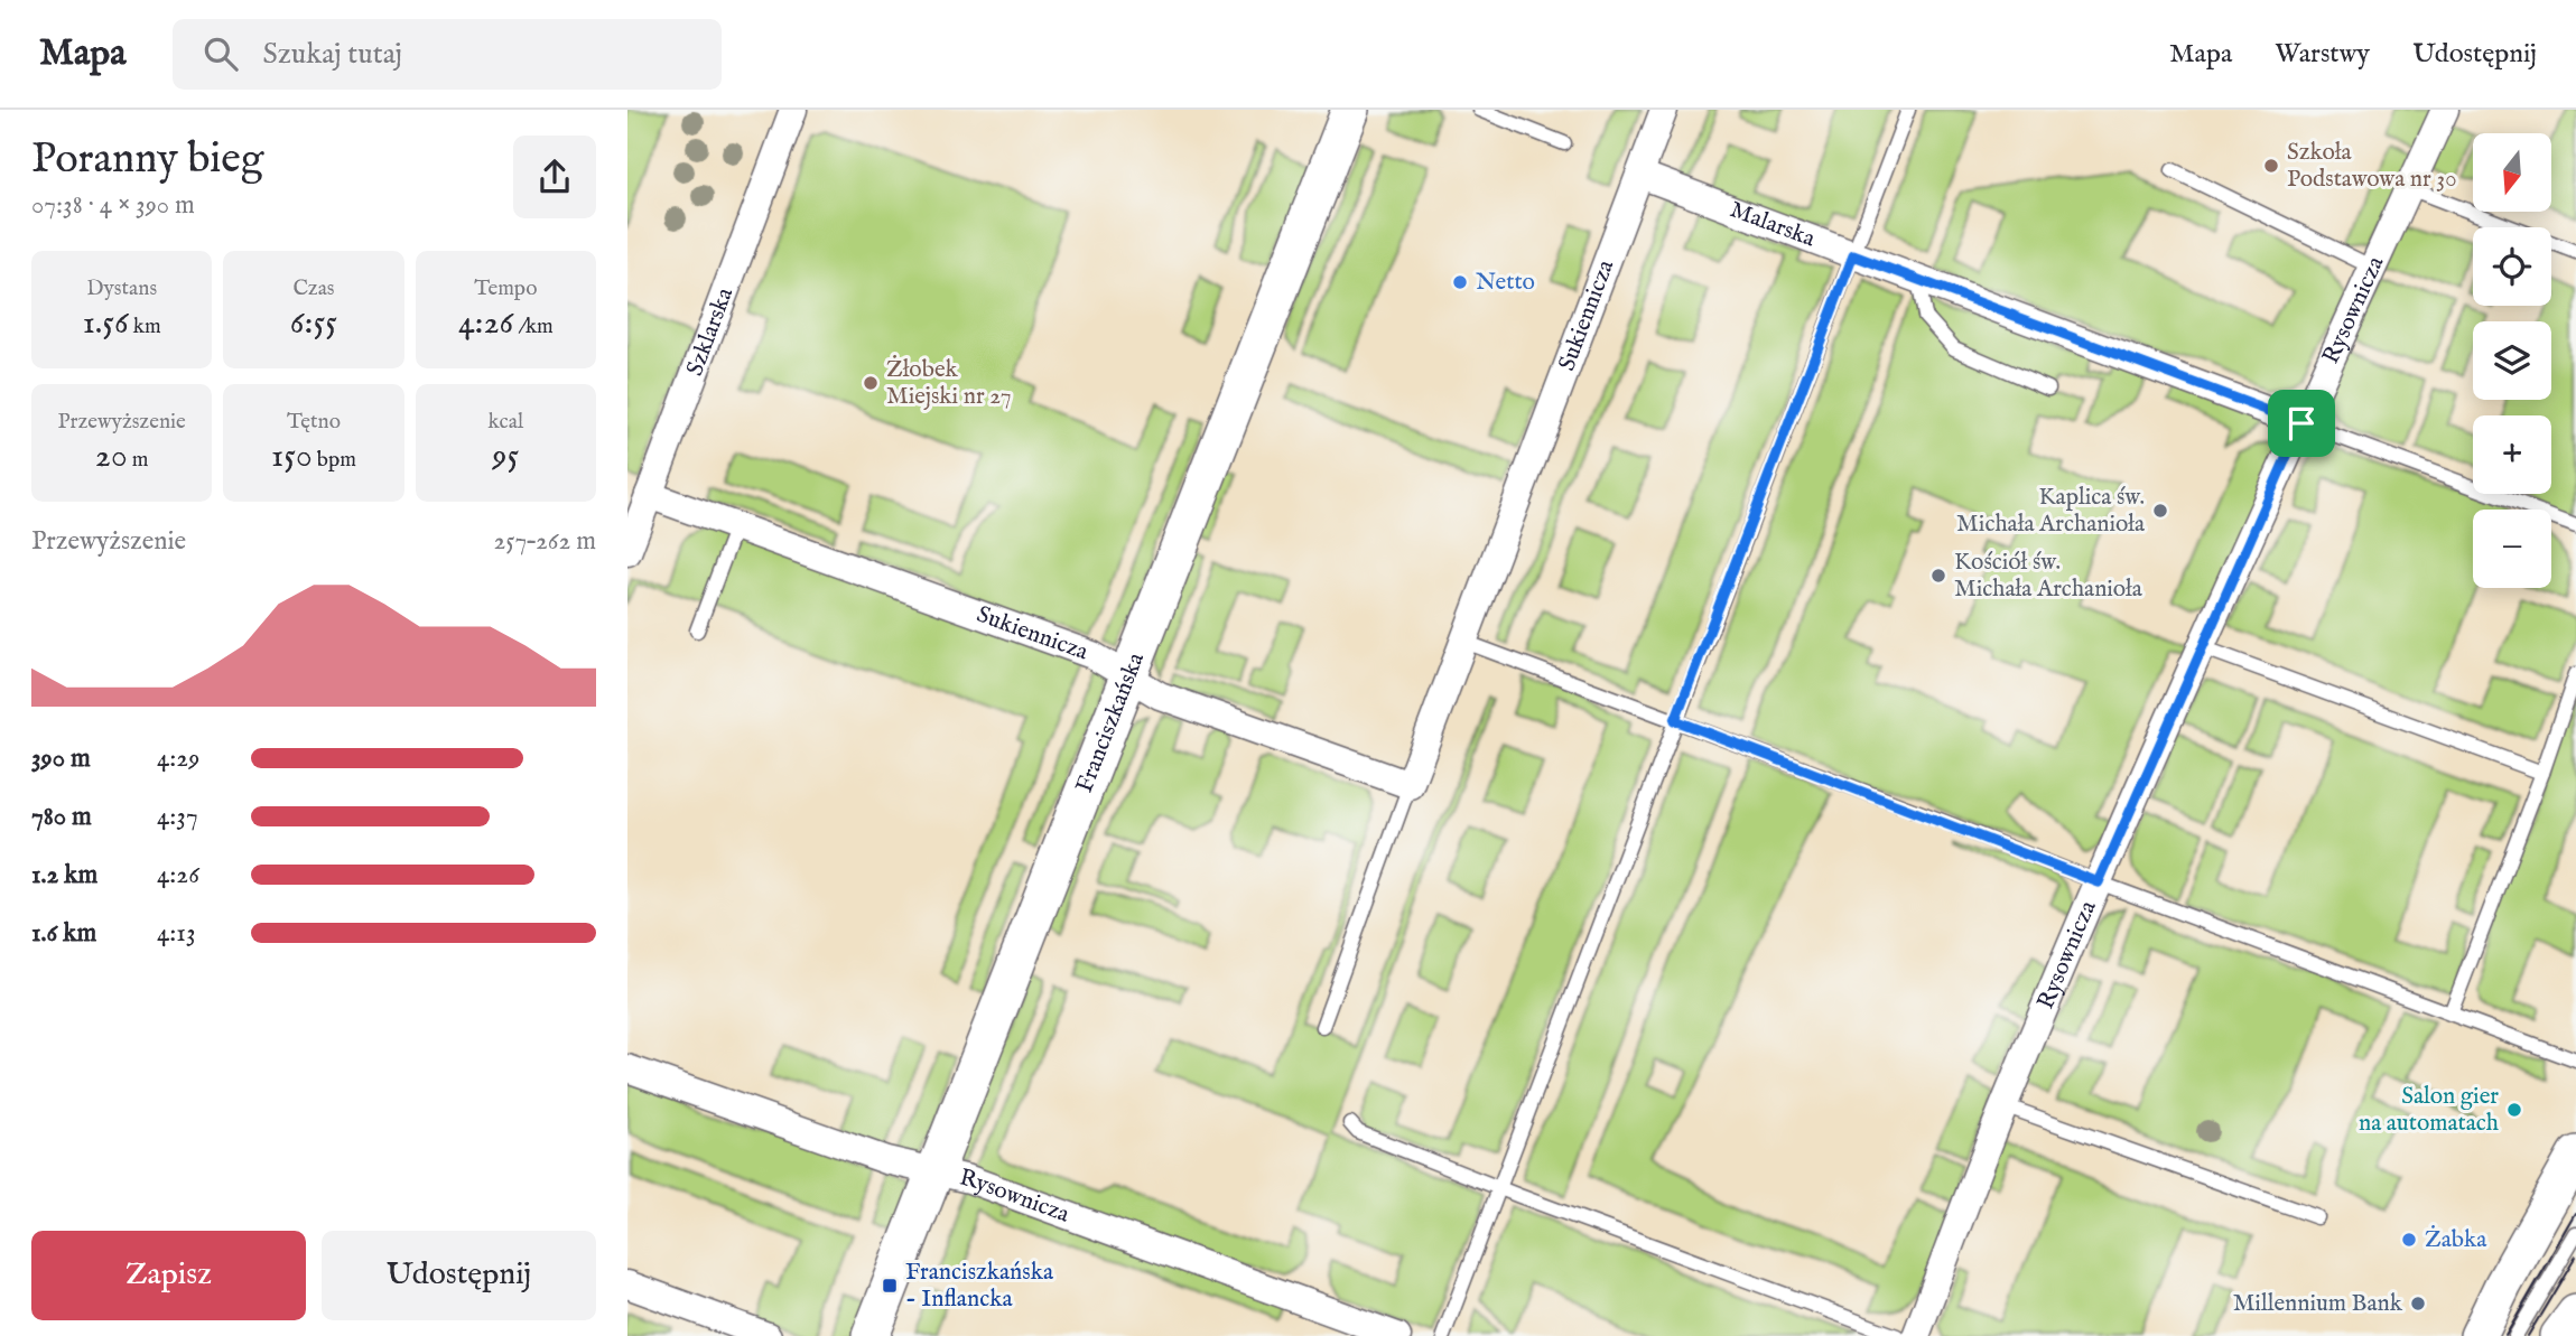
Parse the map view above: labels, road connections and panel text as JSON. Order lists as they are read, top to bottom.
{
  "streets": {
    "street": [
      "Malarska",
      "Rysownicza",
      "Sukiennicza",
      "Szklarska",
      "Franciszkańska"
    ]
  },
  "crossings": [
    ["Malarska", "Rysownicza"],
    ["Malarska", "Sukiennicza"],
    ["Rysownicza", "Franciszkańska"],
    ["Sukiennicza", "Szklarska"],
    ["Sukiennicza", "Franciszkańska"]
  ],
  "places": {
    "other": [
      "Szkoła Podstawowa nr 30",
      "Netto",
      "Żłobek Miejski nr 27",
      "Kaplica św. Michała Archanioła",
      "Kościół św. Michała Archanioła",
      "Salon gier na automatach",
      "Żabka",
      "Millennium Bank"
    ],
    "transit": ["Franciszkańska - Inflancka"]
  },
  "north": "bottom",
  "page": {
    "header": "Mapa",
    "search": "Szukaj tutaj",
    "nav": ["Mapa", "Warstwy", "Udostępnij"],
    "heading": ["Poranny bieg", "07:38 · 4 × 390 m"],
    "map_buttons": ["+", "−"],
    "stats": [
      ["Dystans", "1.56 km"],
      ["Czas", "6:55"],
      ["Tempo", "4:26 /km"],
      ["Przewyższenie", "20 m"],
      ["Tętno", "150 bpm"],
      ["kcal", "95"]
    ],
    "chart": ["Przewyższenie", "257–262 m"],
    "list": [
      {
        "name": "390 m",
        "note": "4:29"
      },
      {
        "name": "780 m",
        "note": "4:37"
      },
      {
        "name": "1.2 km",
        "note": "4:26"
      },
      {
        "name": "1.6 km",
        "note": "4:13"
      }
    ],
    "buttons": ["Zapisz", "Udostępnij"]
  }
}
